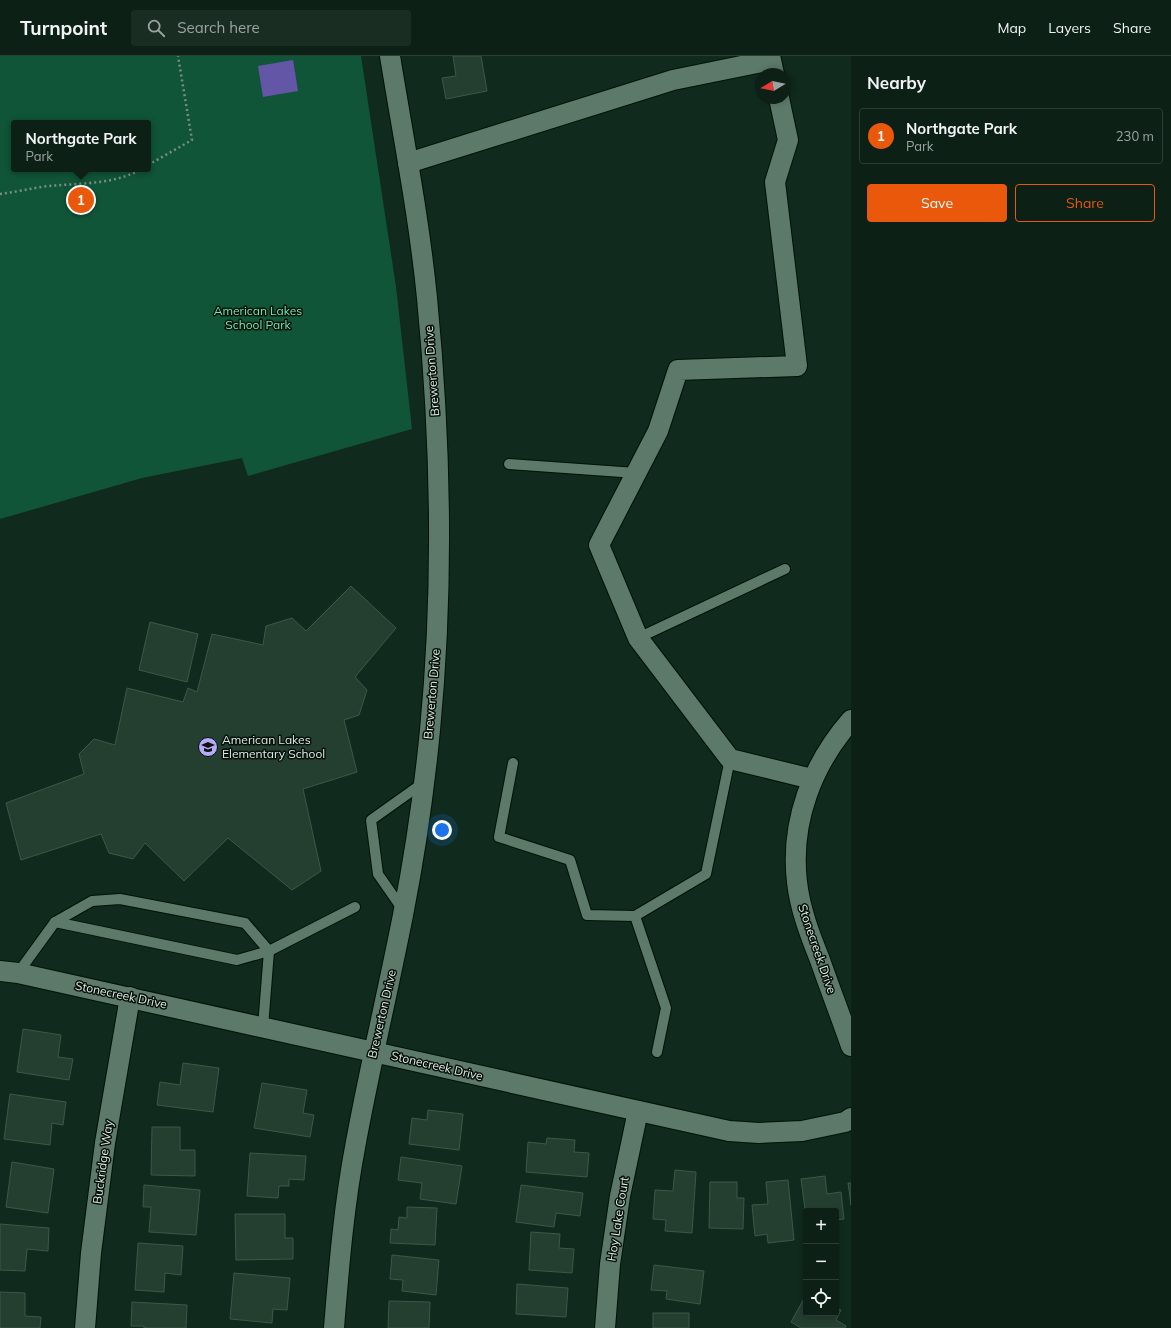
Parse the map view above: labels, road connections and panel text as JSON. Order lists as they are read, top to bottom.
{
  "streets": {
    "street": [
      "Brewerton Drive",
      "Stonecreek Drive",
      "Buckridge Way",
      "Hoy Lake Court"
    ]
  },
  "crossings": [
    ["Brewerton Drive", "Stonecreek Drive"],
    ["Stonecreek Drive", "Buckridge Way"],
    ["Stonecreek Drive", "Hoy Lake Court"]
  ],
  "parks": ["American Lakes School Park"],
  "places": {
    "school or university": ["American Lakes Elementary School"]
  },
  "north": "left",
  "page": {
    "header": "Turnpoint",
    "search": "Search here",
    "nav": ["Map", "Layers", "Share"],
    "heading": "Nearby",
    "list": [
      {
        "mark": "1",
        "name": "Northgate Park",
        "note": "Park",
        "value": "230 m"
      }
    ],
    "popup": ["Northgate Park", "Park"],
    "buttons": ["Save", "Share"],
    "pins": "1",
    "map_buttons": ["+", "−"]
  }
}
